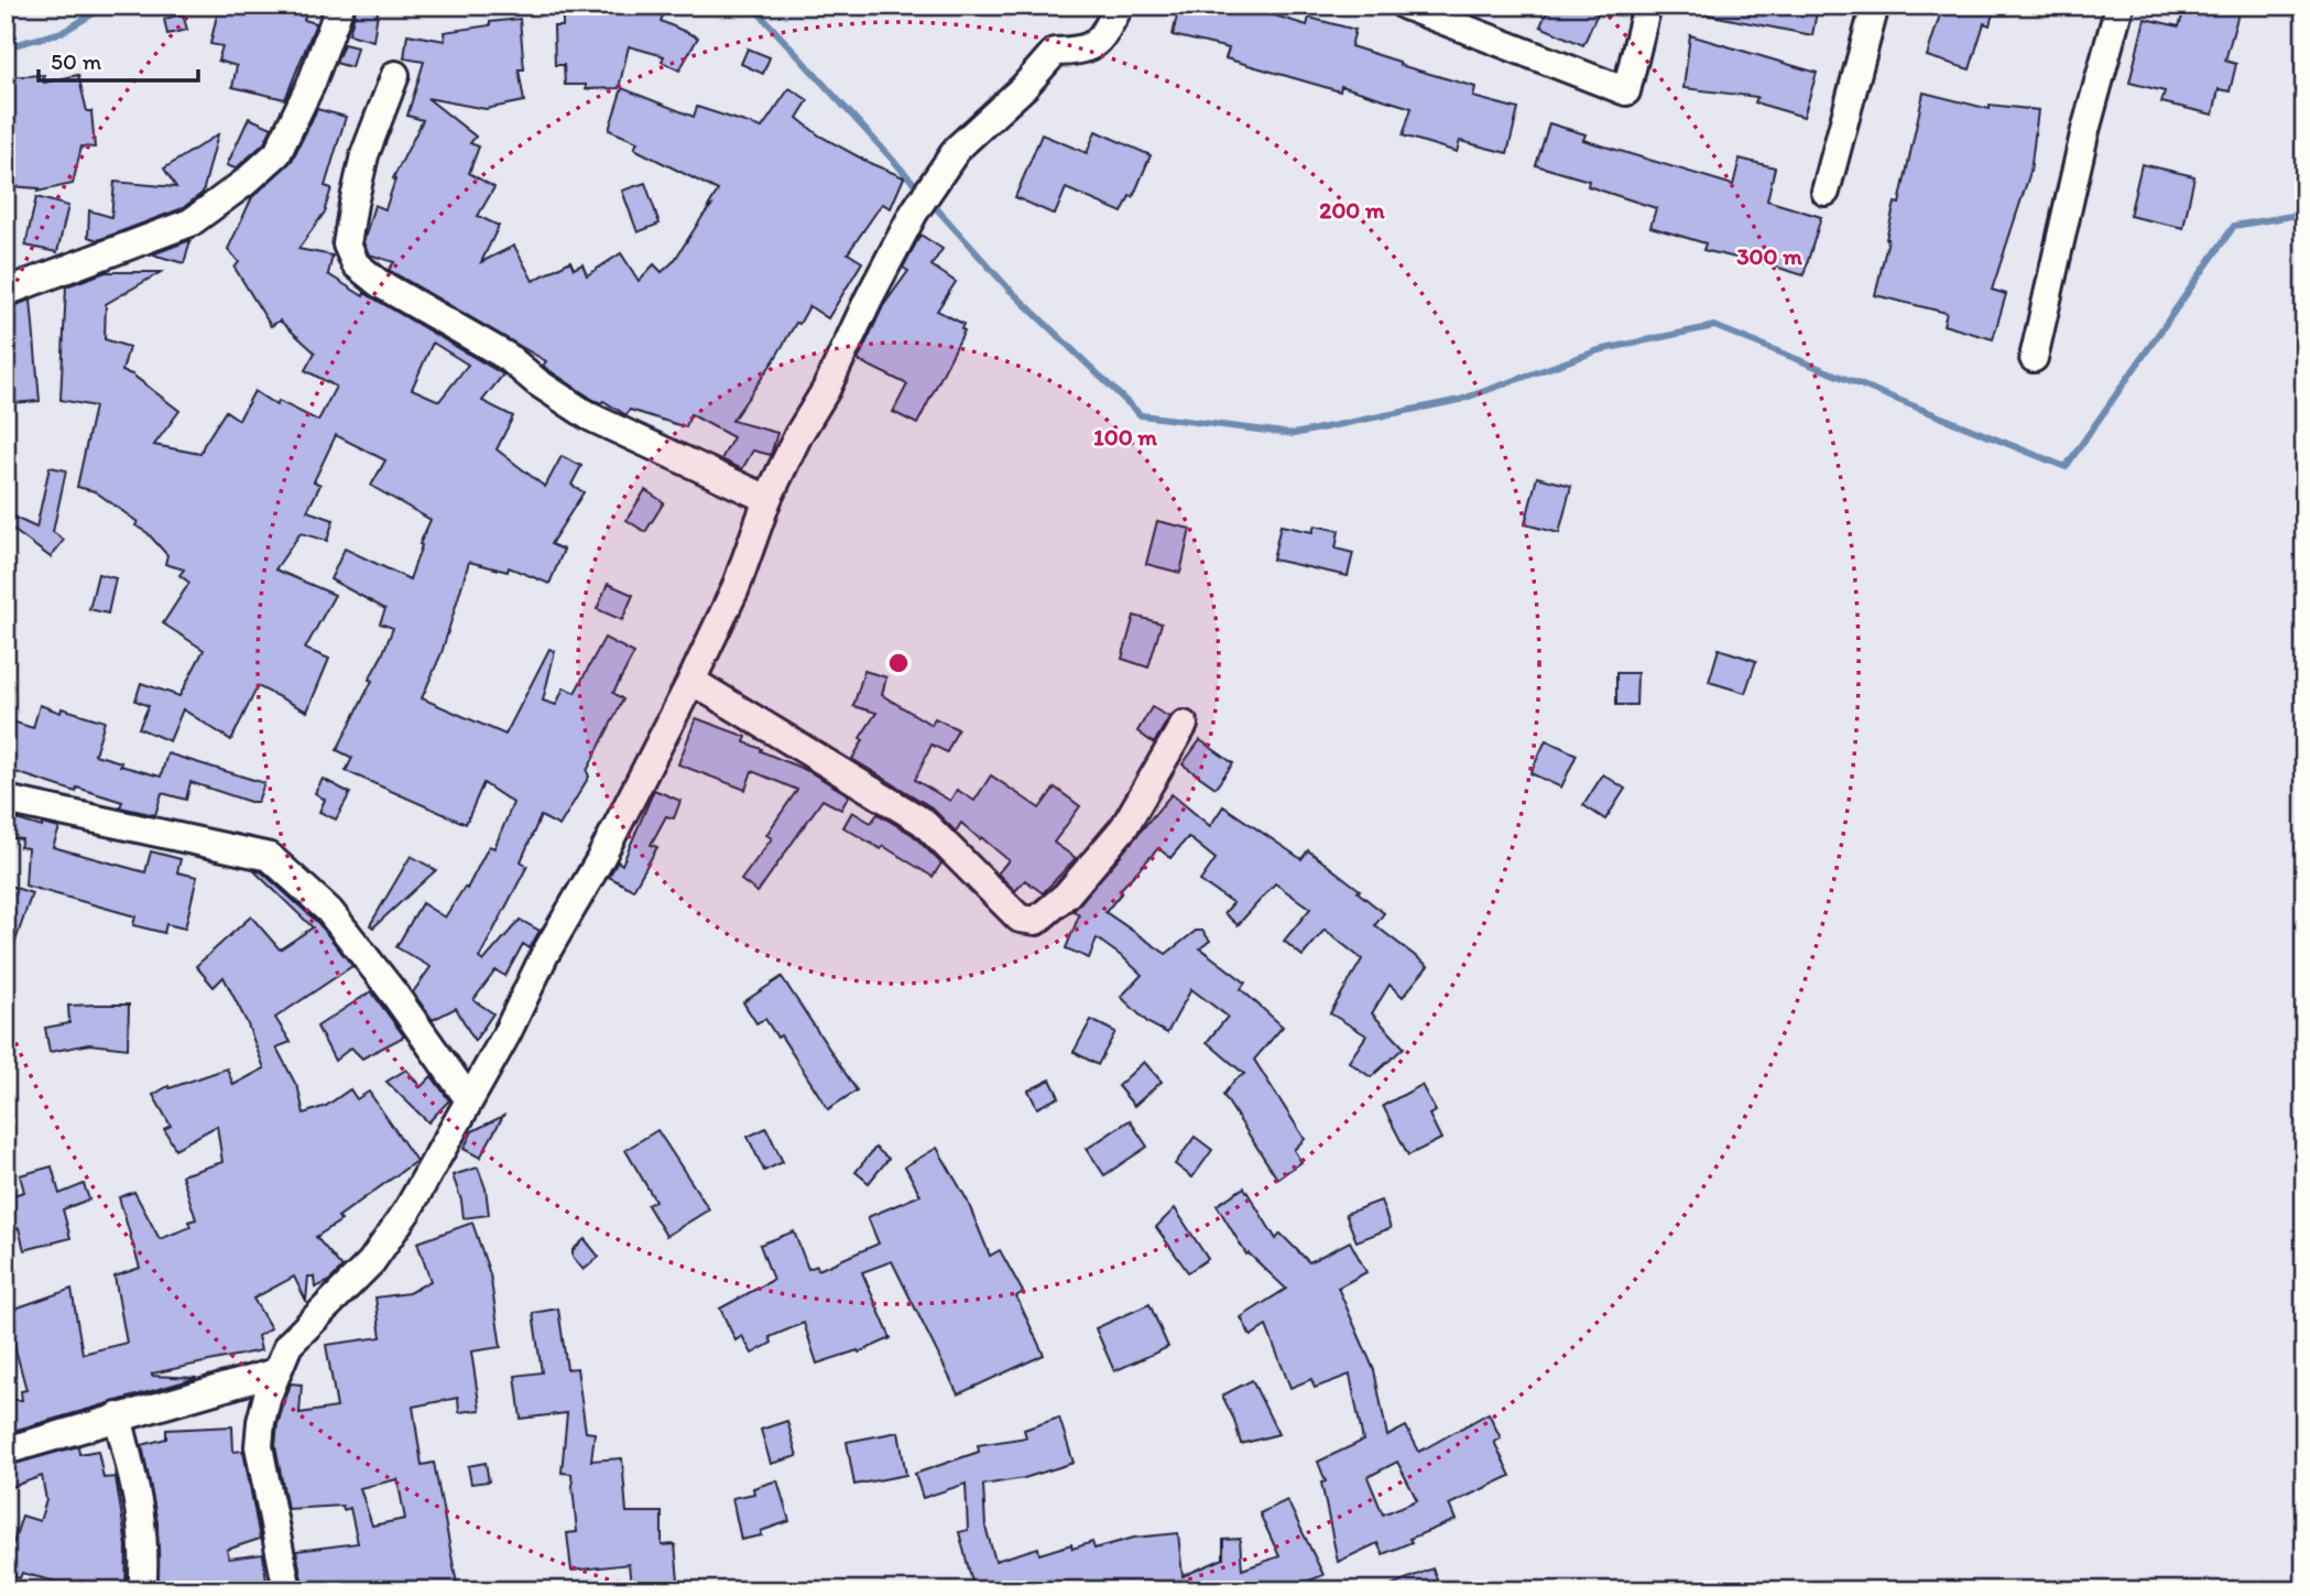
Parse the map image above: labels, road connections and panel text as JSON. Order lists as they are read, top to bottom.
{
  "scale_bar": "50 m",
  "rings": ["200 m", "300 m", "100 m"]
}
